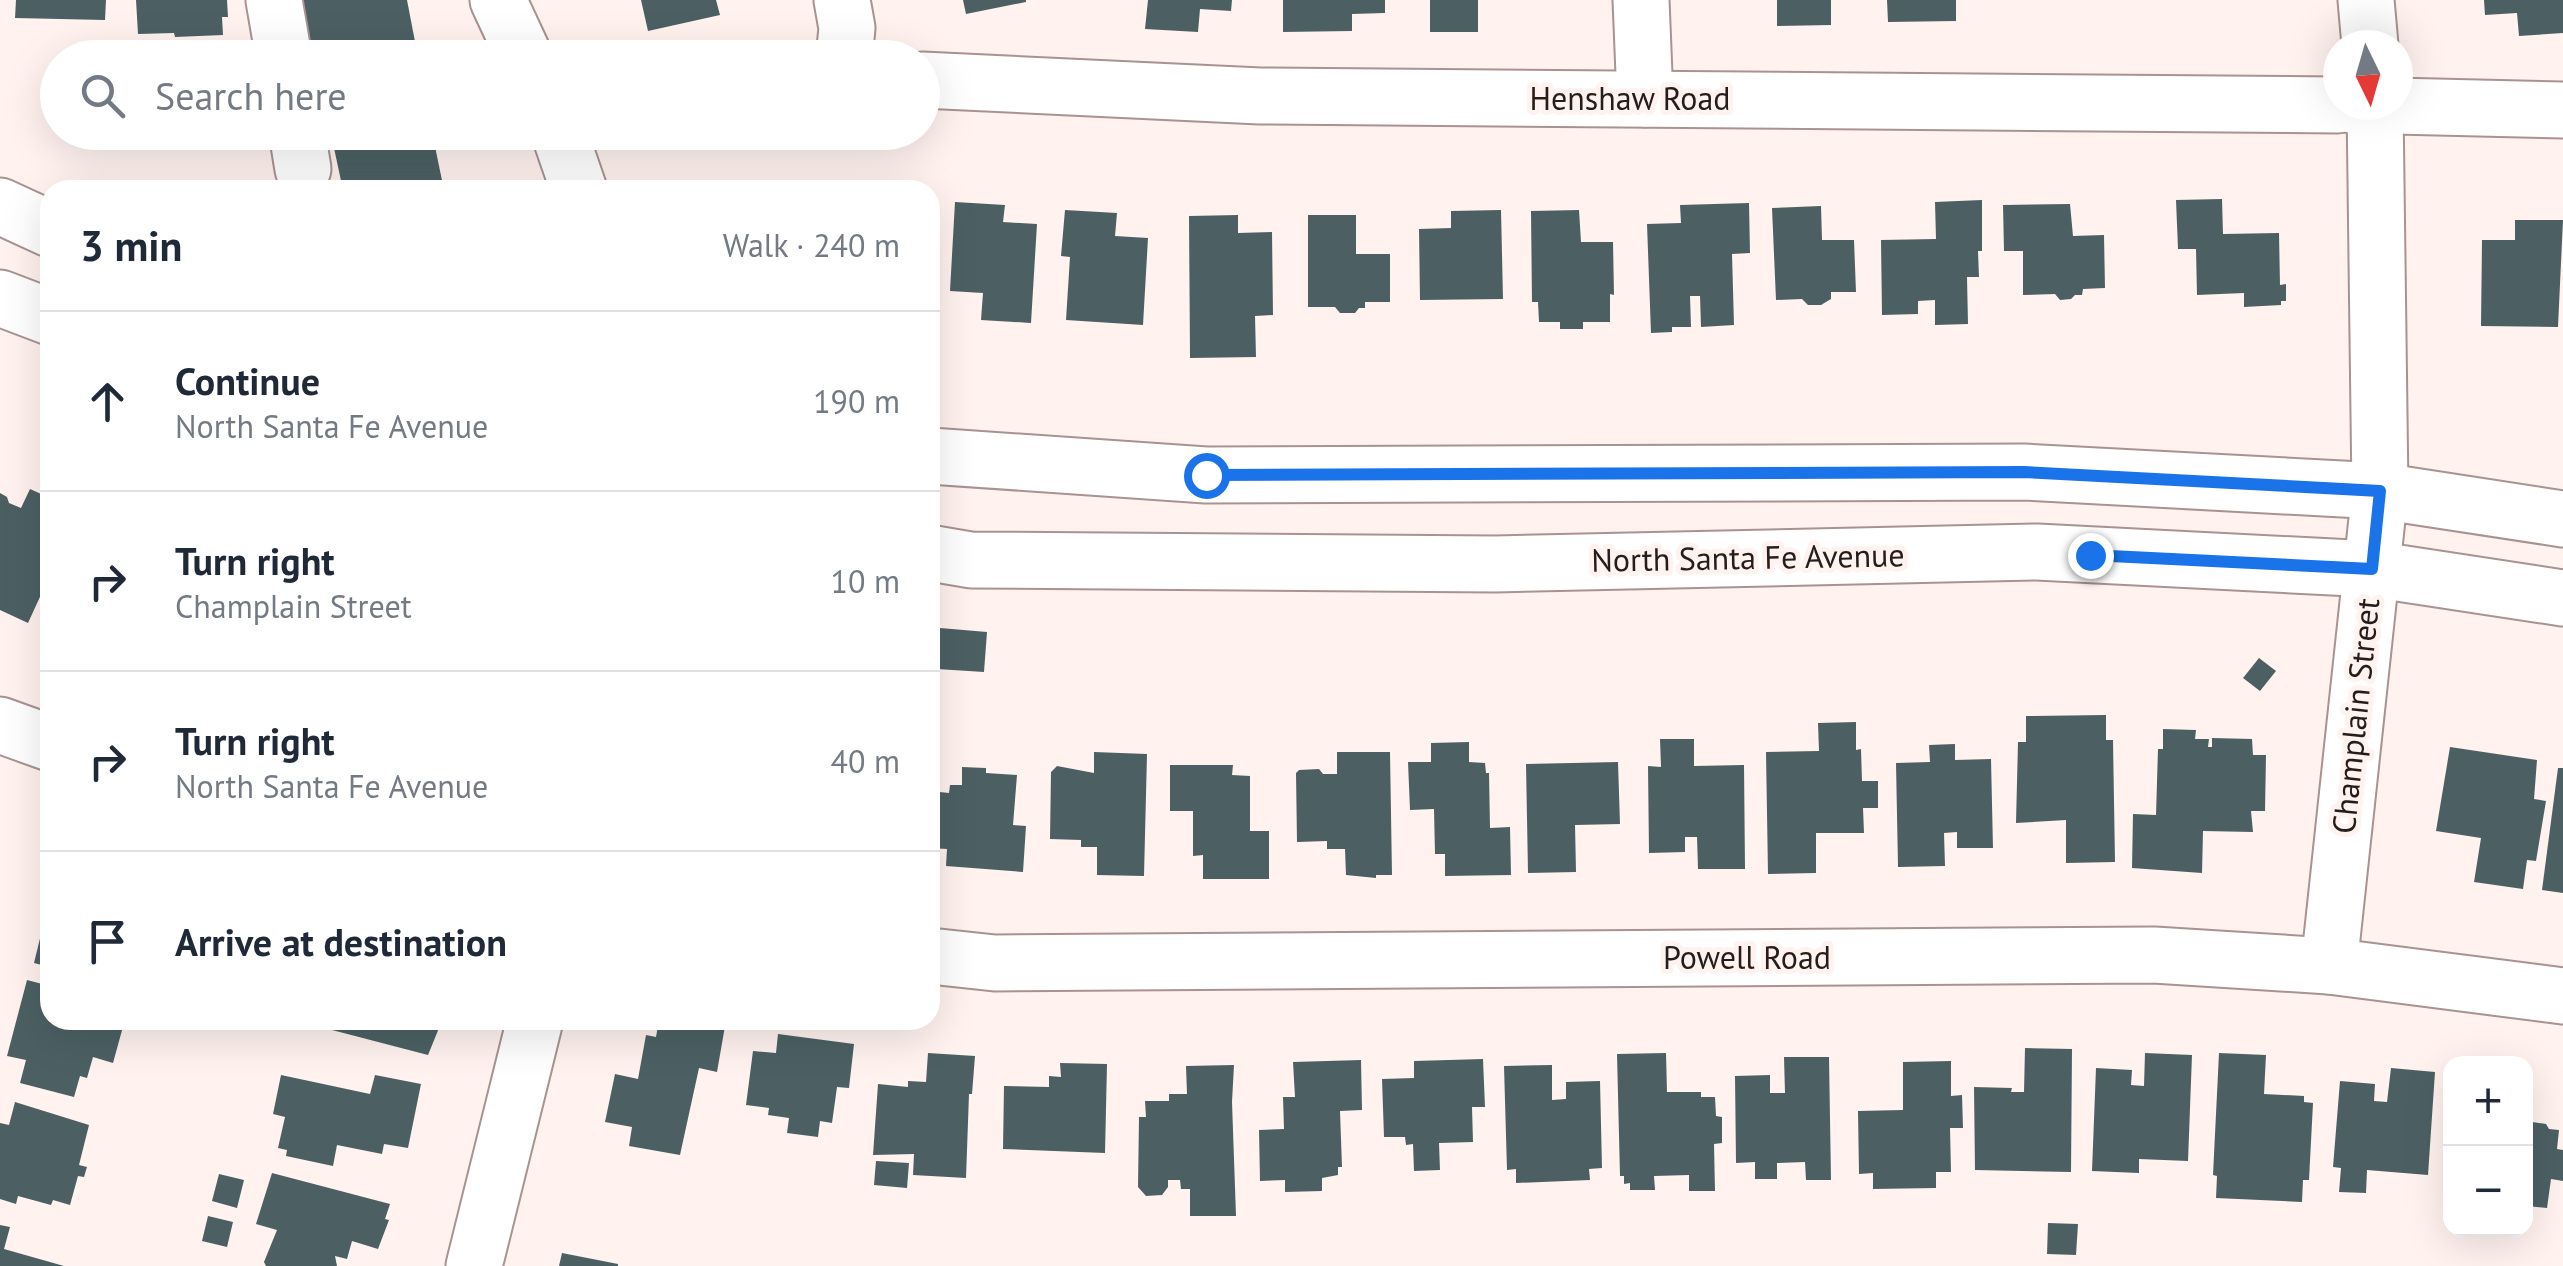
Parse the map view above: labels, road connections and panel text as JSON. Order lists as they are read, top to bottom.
{
  "streets": {
    "street": [
      "Henshaw Road",
      "North Santa Fe Avenue",
      "Champlain Street",
      "Powell Road"
    ]
  },
  "crossings": [
    ["North Santa Fe Avenue", "Champlain Street"],
    ["Champlain Street", "Powell Road"]
  ],
  "north": "bottom",
  "page": {
    "search": "Search here",
    "heading": ["3 min", "Walk · 240 m"],
    "list": [
      ["Continue", "North Santa Fe Avenue", "190 m"],
      ["Turn right", "Champlain Street", "10 m"],
      ["Turn right", "North Santa Fe Avenue", "40 m"],
      "Arrive at destination"
    ],
    "map_buttons": ["+", "−"]
  }
}
